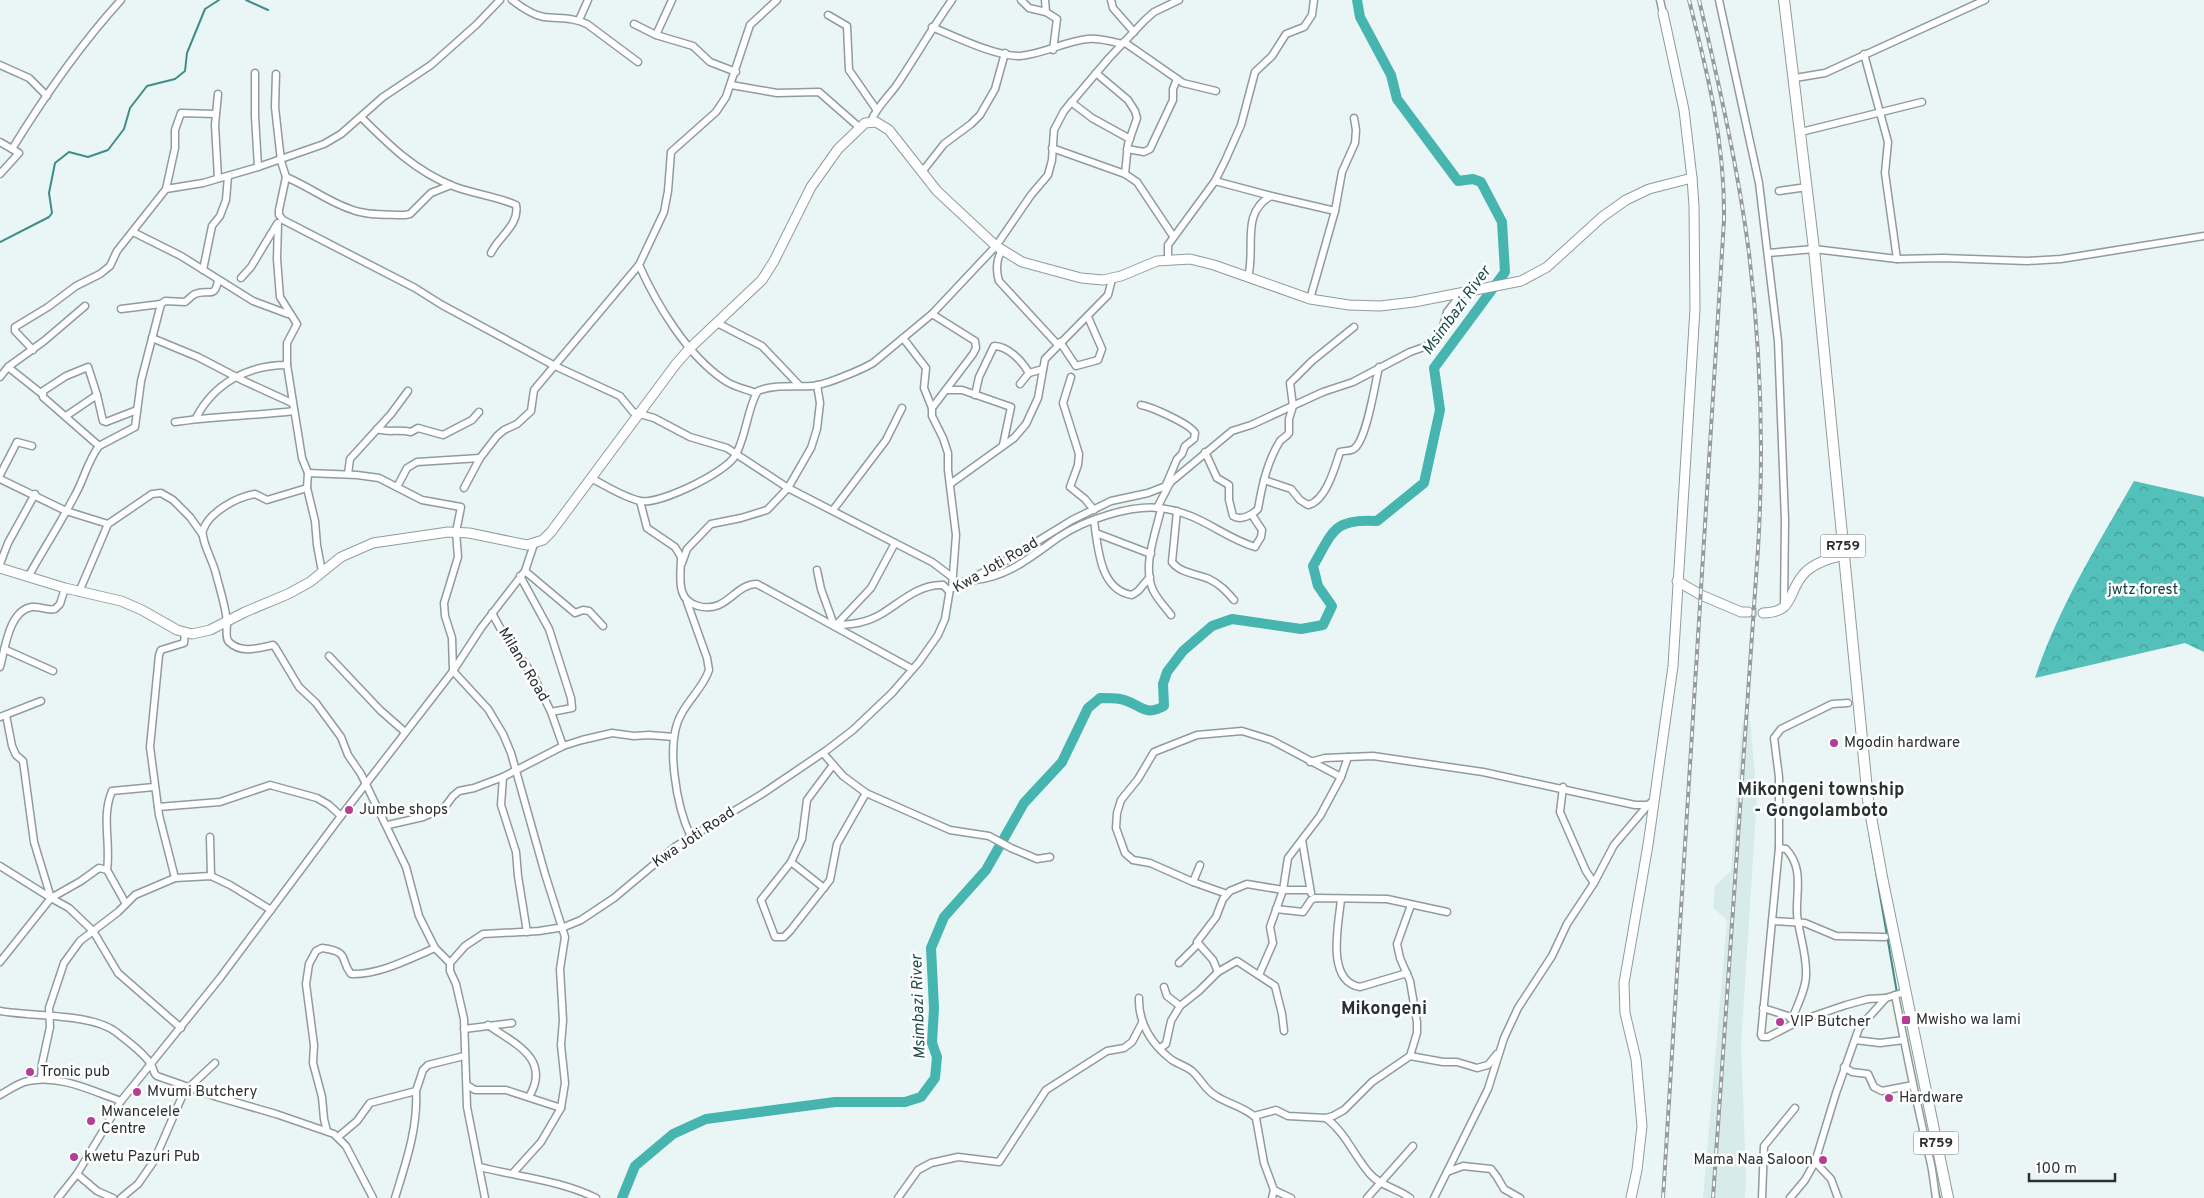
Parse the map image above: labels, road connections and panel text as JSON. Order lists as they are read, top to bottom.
{
  "streets": {
    "main road": ["R759"],
    "street": ["Kwa Joti Road", "Milano Road"]
  },
  "districts": ["Mikongeni township - Gongolamboto", "Mikongeni"],
  "water": ["Msimbazi River"],
  "parks": ["jwtz forest"],
  "places": {
    "other": [
      "Mgodin hardware",
      "Jumbe shops",
      "VIP Butcher",
      "Tronic pub",
      "Mvumi Butchery",
      "Hardware",
      "Mwancelele Centre",
      "kwetu Pazuri Pub",
      "Mama Naa Saloon"
    ],
    "transit": ["Mwisho wa lami"]
  },
  "scale_bar": "100 m"
}
